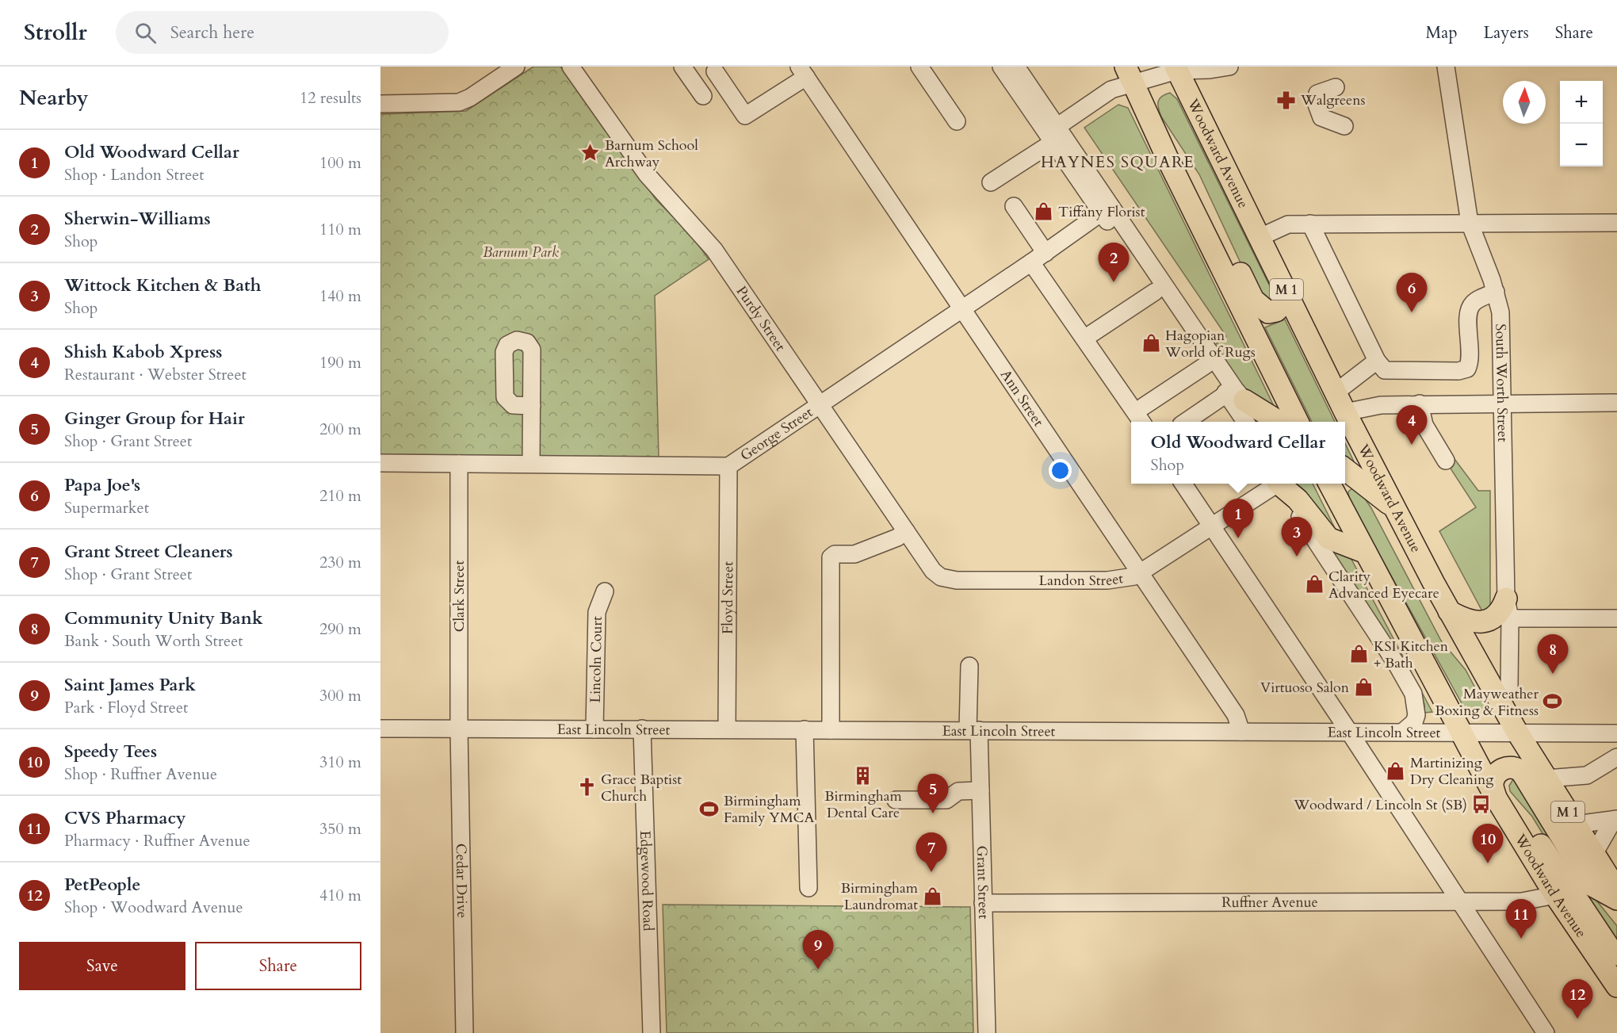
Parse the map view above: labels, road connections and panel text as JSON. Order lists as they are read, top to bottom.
{
  "streets": {
    "main road": ["Woodward Avenue", "M 1"],
    "street": [
      "Purdy Street",
      "South Worth Street",
      "Ann Street",
      "George Street",
      "Landon Street",
      "Clark Street",
      "Floyd Street",
      "Lincoln Court",
      "East Lincoln Street",
      "Cedar Drive",
      "Edgewood Road",
      "Grant Street",
      "Ruffner Avenue"
    ]
  },
  "crossings": [
    ["Woodward Avenue", "South Worth Street"],
    ["Woodward Avenue", "East Lincoln Street"],
    ["Woodward Avenue", "Ruffner Avenue"],
    ["Purdy Street", "George Street"],
    ["Purdy Street", "Landon Street"],
    ["Ann Street", "George Street"],
    ["Ann Street", "Landon Street"],
    ["Ann Street", "East Lincoln Street"],
    ["George Street", "Clark Street"],
    ["George Street", "Floyd Street"],
    ["Clark Street", "East Lincoln Street"],
    ["Clark Street", "Cedar Drive"],
    ["Floyd Street", "East Lincoln Street"],
    ["Lincoln Court", "East Lincoln Street"],
    ["East Lincoln Street", "Cedar Drive"],
    ["East Lincoln Street", "Edgewood Road"],
    ["East Lincoln Street", "Grant Street"],
    ["Grant Street", "Ruffner Avenue"]
  ],
  "districts": ["HAYNES SQUARE"],
  "parks": ["Barnum Park"],
  "places": {
    "pharmacy": ["Walgreens"],
    "place": ["Barnum School Archway"],
    "shop": [
      "Tiffany Florist",
      "Hagopian World of Rugs",
      "Clarity Advanced Eyecare",
      "KSI Kitchen + Bath",
      "Virtuoso Salon",
      "Martinizing Dry Cleaning",
      "Birmingham Laundromat"
    ],
    "sports": ["Mayweather Boxing & Fitness", "Birmingham Family YMCA"],
    "building": ["Birmingham Dental Care"],
    "church": ["Grace Baptist Church"],
    "bus stop": ["Woodward / Lincoln St (SB)"]
  },
  "north": "top",
  "page": {
    "header": "Strollr",
    "search": "Search here",
    "nav": ["Map", "Layers", "Share"],
    "heading": ["Nearby", "12 results"],
    "map_buttons": ["+", "−"],
    "list": [
      {
        "mark": "1",
        "name": "Old Woodward Cellar",
        "note": "Shop · Landon Street",
        "value": "100 m"
      },
      {
        "mark": "2",
        "name": "Sherwin-Williams",
        "note": "Shop",
        "value": "110 m"
      },
      {
        "mark": "3",
        "name": "Wittock Kitchen & Bath",
        "note": "Shop",
        "value": "140 m"
      },
      {
        "mark": "4",
        "name": "Shish Kabob Xpress",
        "note": "Restaurant · Webster Street",
        "value": "190 m"
      },
      {
        "mark": "5",
        "name": "Ginger Group for Hair",
        "note": "Shop · Grant Street",
        "value": "200 m"
      },
      {
        "mark": "6",
        "name": "Papa Joe's",
        "note": "Supermarket",
        "value": "210 m"
      },
      {
        "mark": "7",
        "name": "Grant Street Cleaners",
        "note": "Shop · Grant Street",
        "value": "230 m"
      },
      {
        "mark": "8",
        "name": "Community Unity Bank",
        "note": "Bank · South Worth Street",
        "value": "290 m"
      },
      {
        "mark": "9",
        "name": "Saint James Park",
        "note": "Park · Floyd Street",
        "value": "300 m"
      },
      {
        "mark": "10",
        "name": "Speedy Tees",
        "note": "Shop · Ruffner Avenue",
        "value": "310 m"
      },
      {
        "mark": "11",
        "name": "CVS Pharmacy",
        "note": "Pharmacy · Ruffner Avenue",
        "value": "350 m"
      },
      {
        "mark": "12",
        "name": "PetPeople",
        "note": "Shop · Woodward Avenue",
        "value": "410 m"
      }
    ],
    "pins": [
      "2",
      "6",
      "4",
      "1",
      "3",
      "8",
      "5",
      "10",
      "7",
      "11",
      "9",
      "12"
    ],
    "popup": ["Old Woodward Cellar", "Shop"],
    "buttons": ["Save", "Share"]
  }
}
